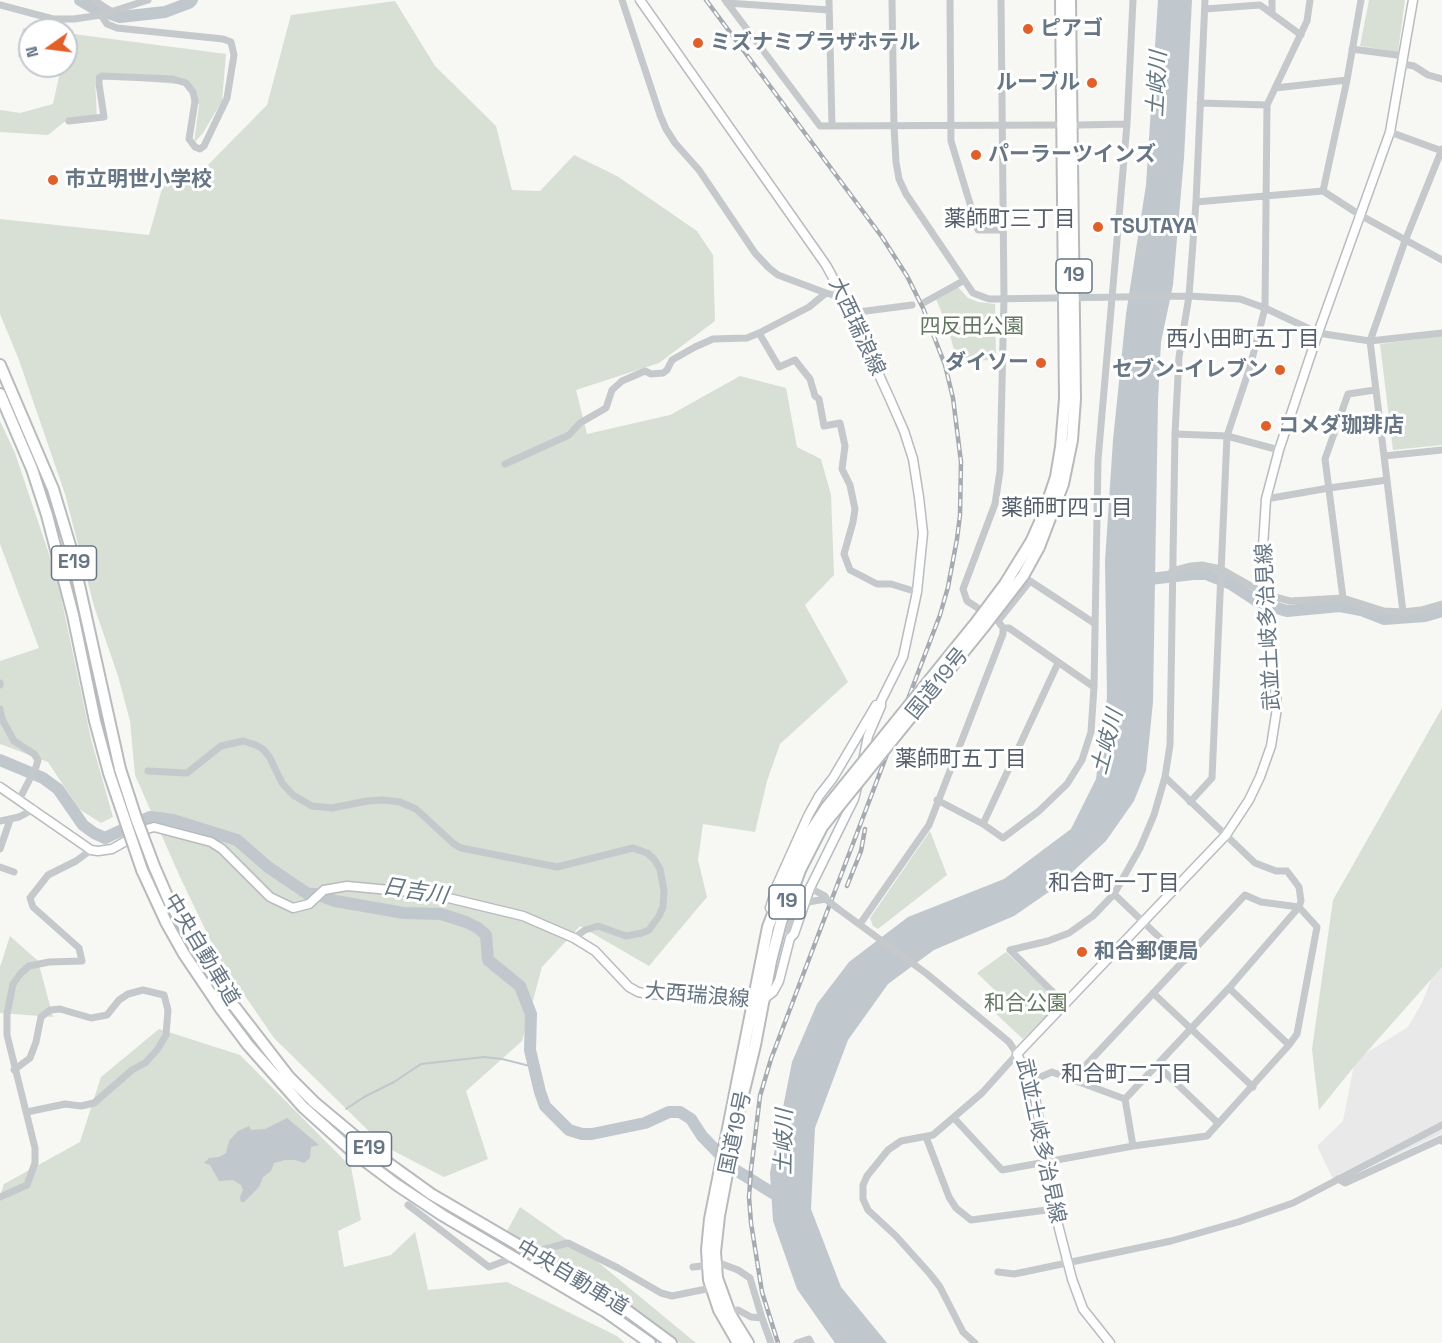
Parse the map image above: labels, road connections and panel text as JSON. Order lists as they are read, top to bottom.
{
  "streets": {
    "highway": [
      "19",
      "E19",
      "国道19号",
      "中央自動車道"
    ],
    "main road": ["大西瑞浪線", "武並土岐多治見線"]
  },
  "crossings": [
    ["大西瑞浪線", "国道19号"]
  ],
  "districts": [
    "薬師町三丁目",
    "西小田町五丁目",
    "薬師町四丁目",
    "薬師町五丁目",
    "和合町一丁目",
    "和合町二丁目"
  ],
  "water": ["土岐川", "日吉川"],
  "parks": ["四反田公園", "和合公園"],
  "places": [
    "ピアゴ",
    "ミズナミプラザホテル",
    "ルーブル",
    "パーラーツインズ",
    "市立明世小学校",
    "TSUTAYA",
    "ダイソー",
    "セブン-イレブン",
    "コメダ珈琲店",
    "和合郵便局"
  ],
  "north": "left"
}
